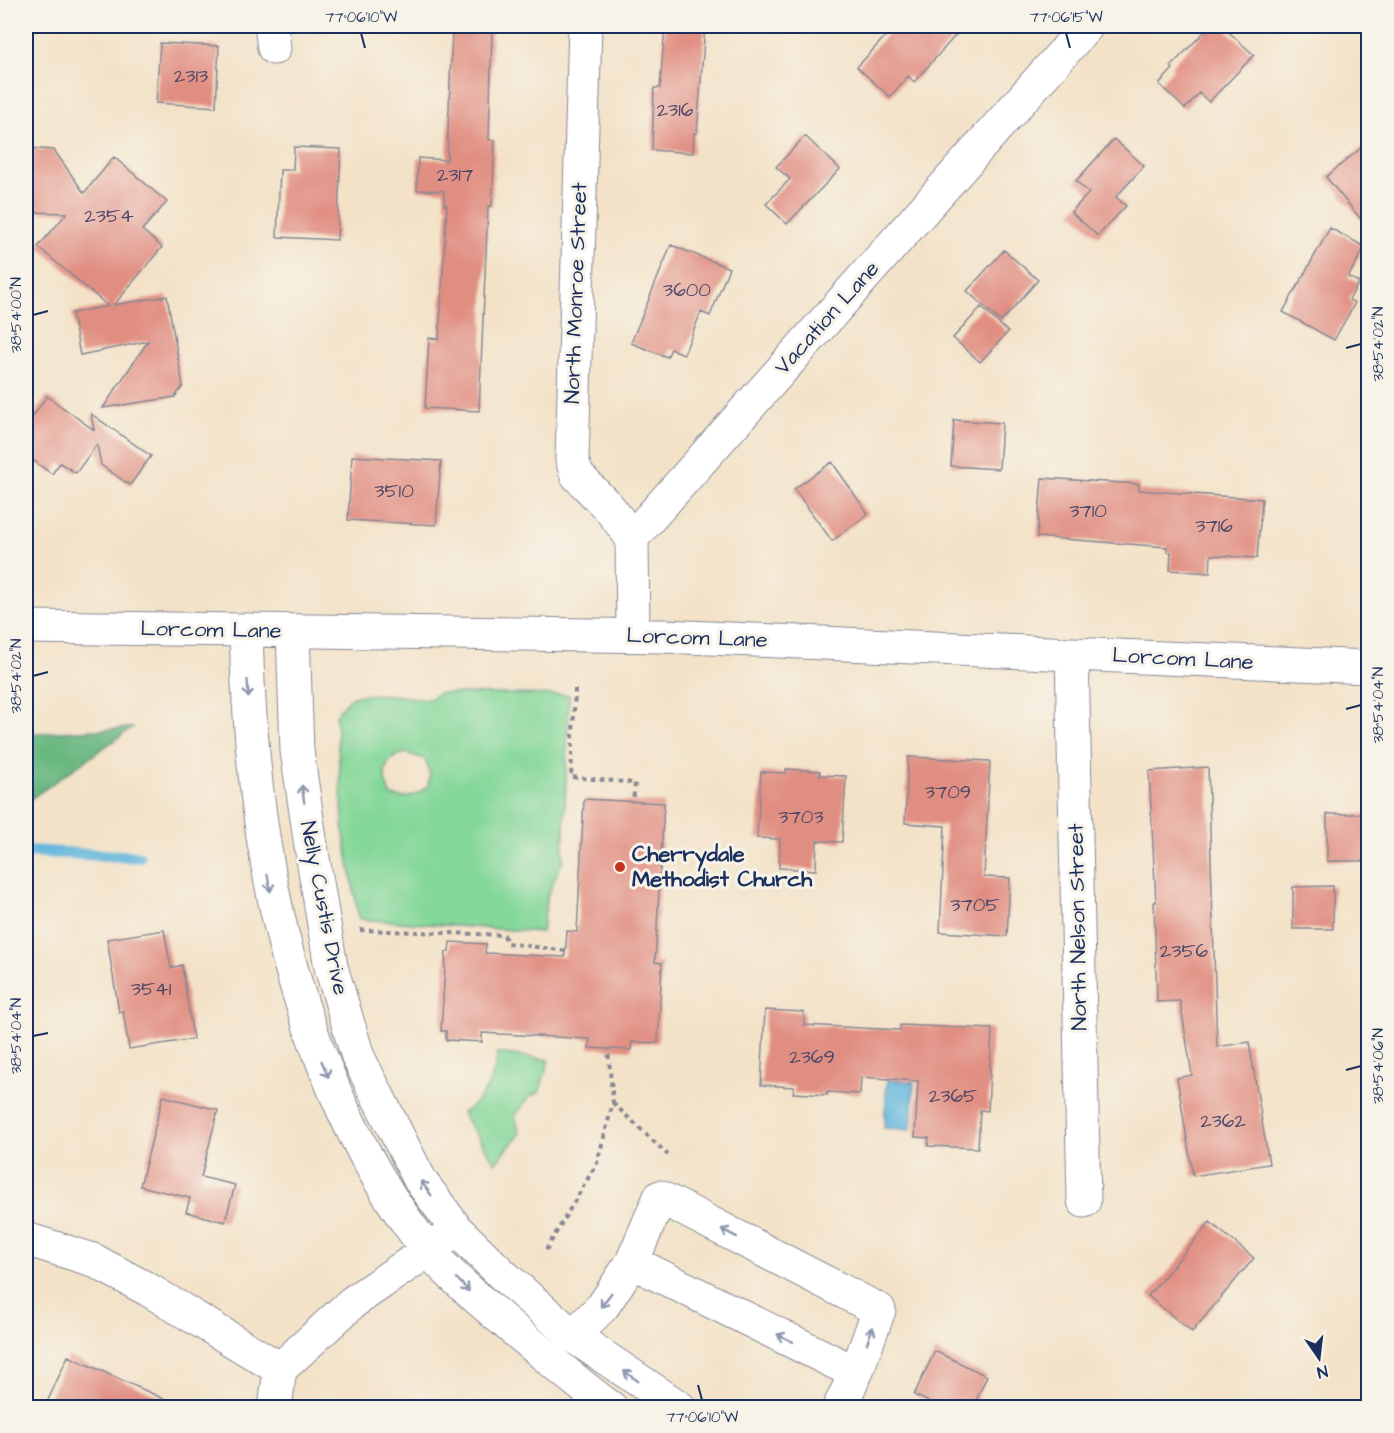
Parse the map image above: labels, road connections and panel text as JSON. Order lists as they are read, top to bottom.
{
  "streets": {
    "street": [
      "North Monroe Street",
      "Vacation Lane",
      "Lorcom Lane",
      "Nelly Custis Drive",
      "North Nelson Street"
    ]
  },
  "crossings": [
    ["North Monroe Street", "Vacation Lane"],
    ["Lorcom Lane", "Nelly Custis Drive"],
    ["Lorcom Lane", "North Nelson Street"]
  ],
  "places": ["Cherrydale Methodist Church"],
  "house_numbers": [
    "2313",
    "2316",
    "2317",
    "2354",
    "3600",
    "3510",
    "3710",
    "3716",
    "3709",
    "3703",
    "3705",
    "2356",
    "3541",
    "2369",
    "2365",
    "2362"
  ],
  "north": "bottom",
  "coordinates": [
    "77°06'10\"W",
    "77°06'15\"W",
    "38°54'00\"N",
    "38°54'02\"N",
    "38°54'04\"N",
    "38°54'06\"N"
  ]
}
